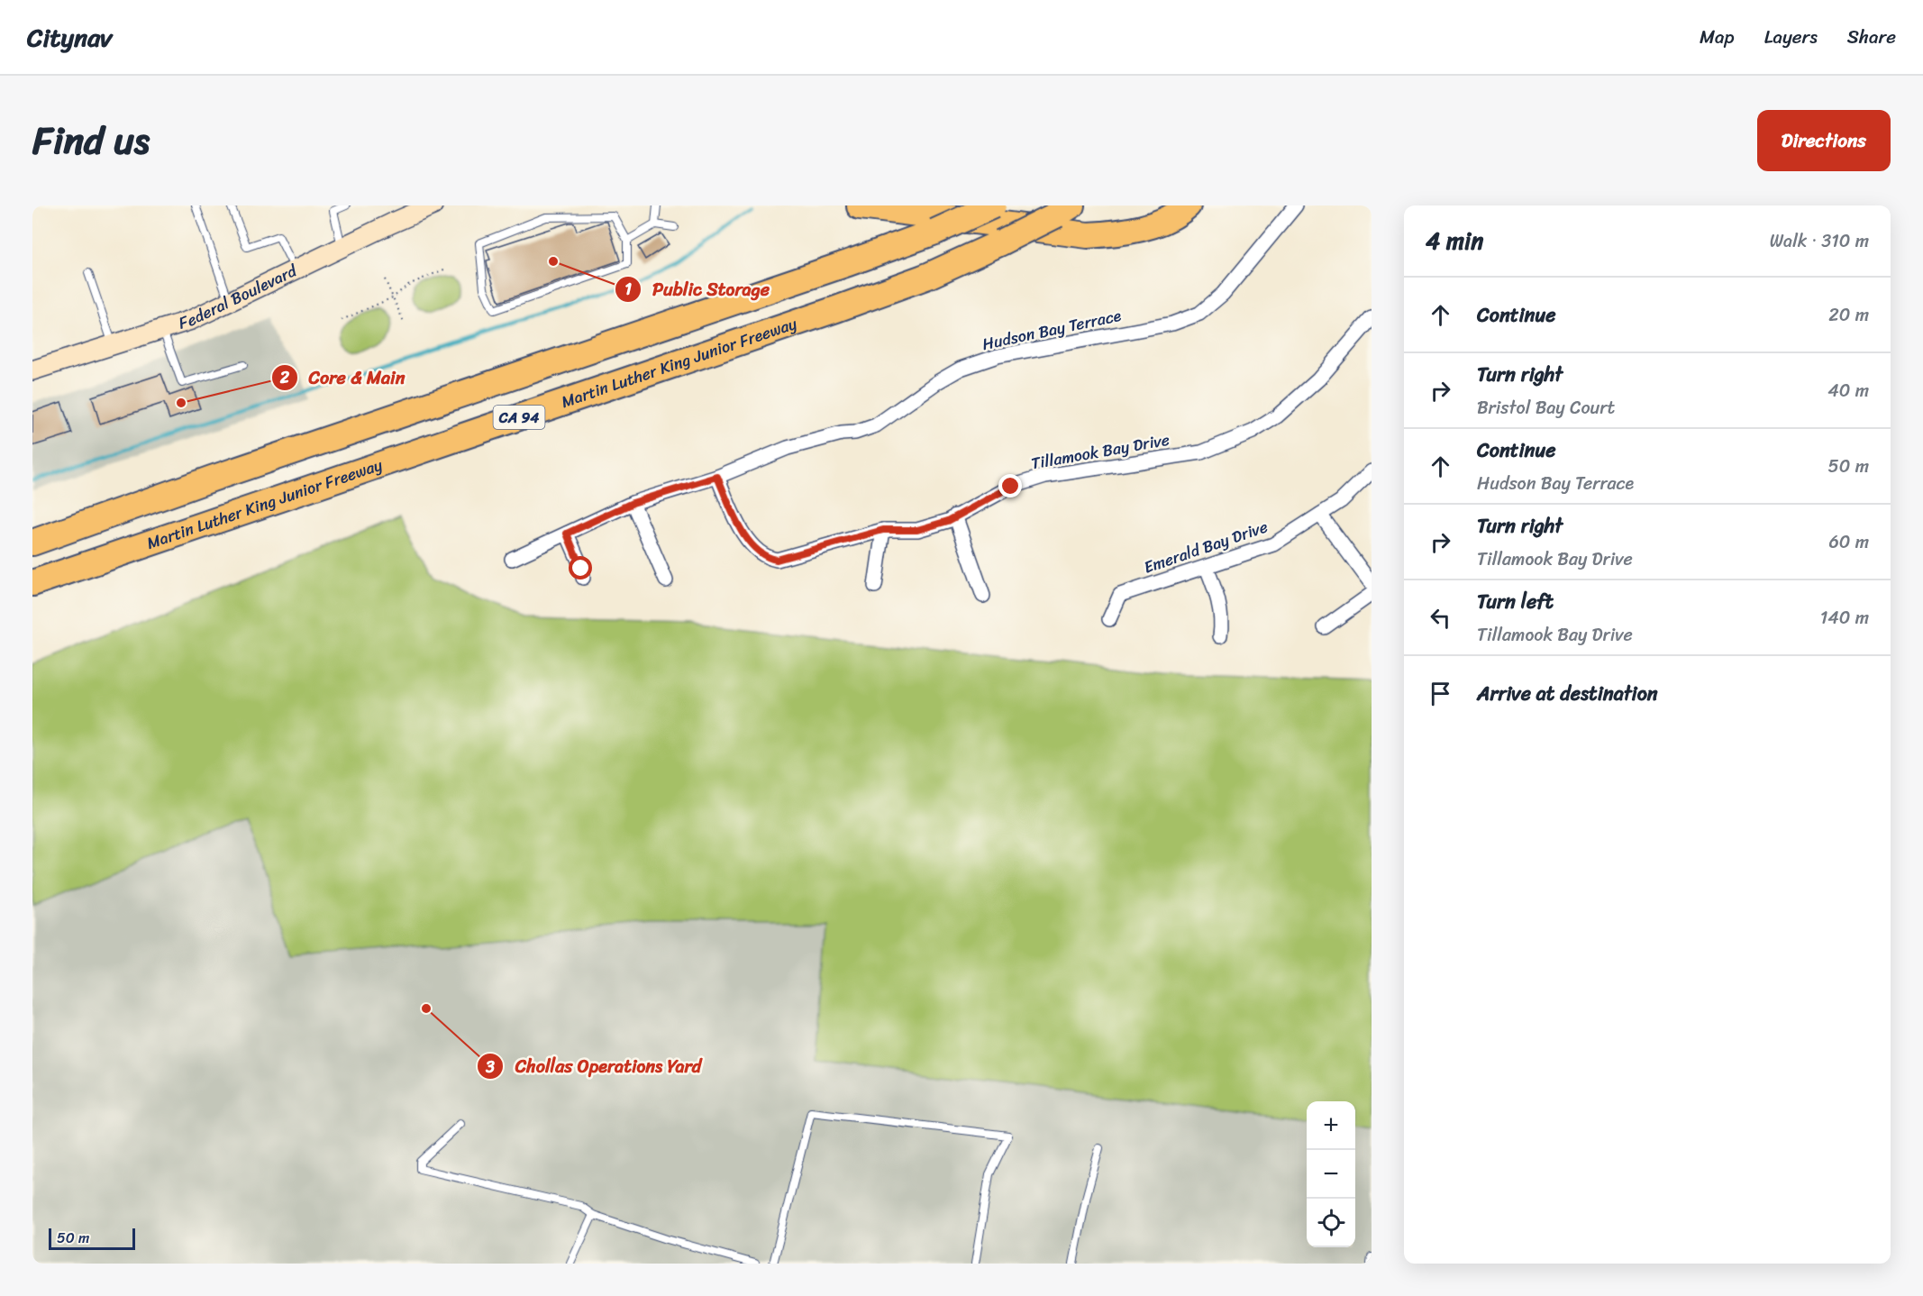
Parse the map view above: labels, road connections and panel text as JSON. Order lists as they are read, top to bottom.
{
  "streets": {
    "highway": ["Martin Luther King Junior Freeway", "CA 94"],
    "main road": ["Federal Boulevard"],
    "street": ["Hudson Bay Terrace", "Tillamook Bay Drive", "Emerald Bay Drive"]
  },
  "crossings": [
    ["Hudson Bay Terrace", "Tillamook Bay Drive"]
  ],
  "places": ["Public Storage", "Core & Main", "Chollas Operations Yard"],
  "scale_bar": "50 m",
  "page": {
    "header": "Citynav",
    "nav": ["Map", "Layers", "Share"],
    "title": "Find us",
    "buttons": "Directions",
    "heading": ["4 min", "Walk · 310 m"],
    "list": [
      ["Continue", "20 m"],
      ["Turn right", "Bristol Bay Court", "40 m"],
      ["Continue", "Hudson Bay Terrace", "50 m"],
      ["Turn right", "Tillamook Bay Drive", "60 m"],
      ["Turn left", "Tillamook Bay Drive", "140 m"],
      "Arrive at destination"
    ],
    "map_buttons": ["+", "−"],
    "scale": "50 m"
  }
}
